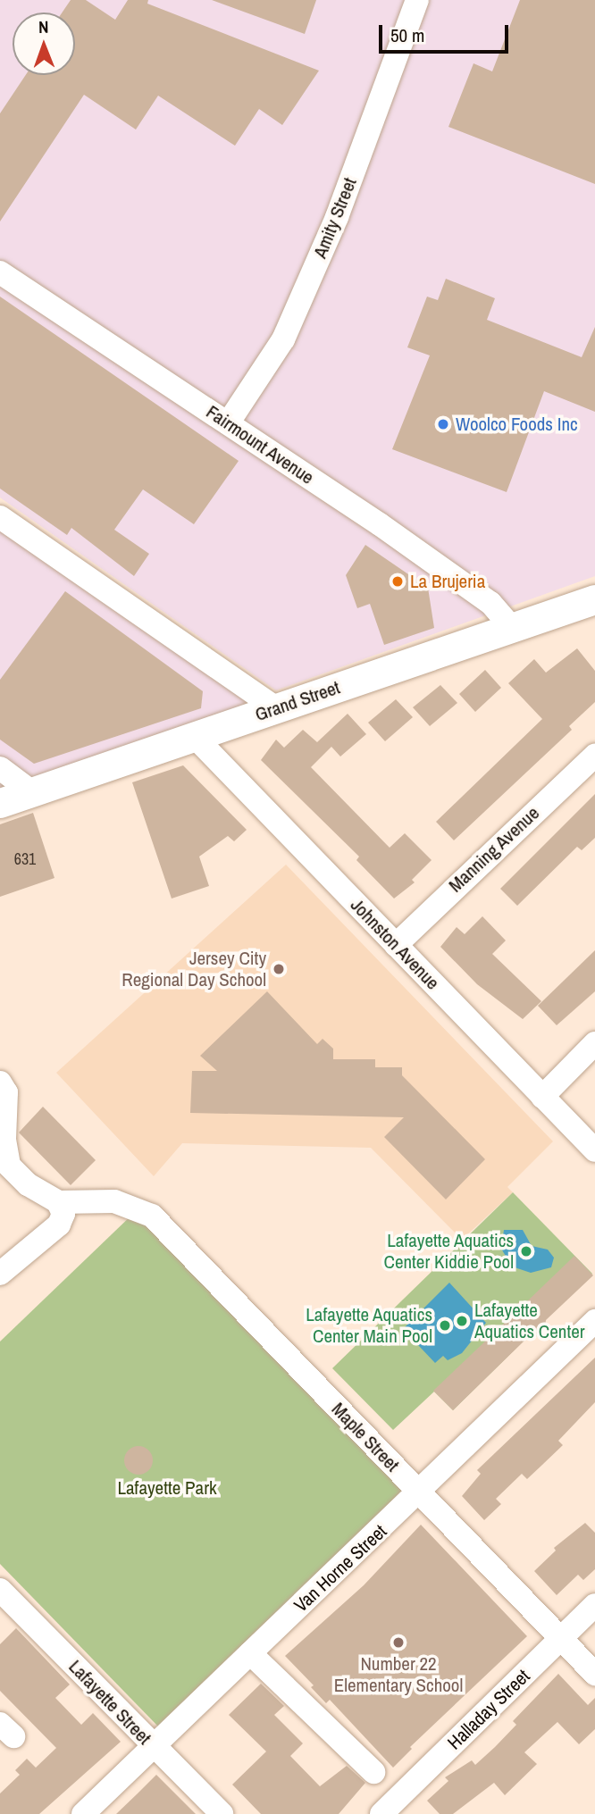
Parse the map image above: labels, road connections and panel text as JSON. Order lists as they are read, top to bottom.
{
  "streets": {
    "main road": ["Grand Street"],
    "street": [
      "Amity Street",
      "Fairmount Avenue",
      "Manning Avenue",
      "Johnston Avenue",
      "Maple Street",
      "Van Horne Street",
      "Lafayette Street",
      "Halladay Street"
    ]
  },
  "crossings": [
    ["Amity Street", "Fairmount Avenue"],
    ["Fairmount Avenue", "Grand Street"],
    ["Grand Street", "Johnston Avenue"],
    ["Manning Avenue", "Johnston Avenue"],
    ["Maple Street", "Van Horne Street"],
    ["Maple Street", "Halladay Street"],
    ["Van Horne Street", "Lafayette Street"]
  ],
  "parks": ["Lafayette Park"],
  "places": [
    "Woolco Foods Inc",
    "La Brujeria",
    "Jersey City Regional Day School",
    "Lafayette Aquatics Center Kiddie Pool",
    "Lafayette Aquatics Center",
    "Lafayette Aquatics Center Main Pool",
    "Number 22 Elementary School"
  ],
  "house_numbers": ["631"],
  "scale_bar": "50 m",
  "north": "top"
}
